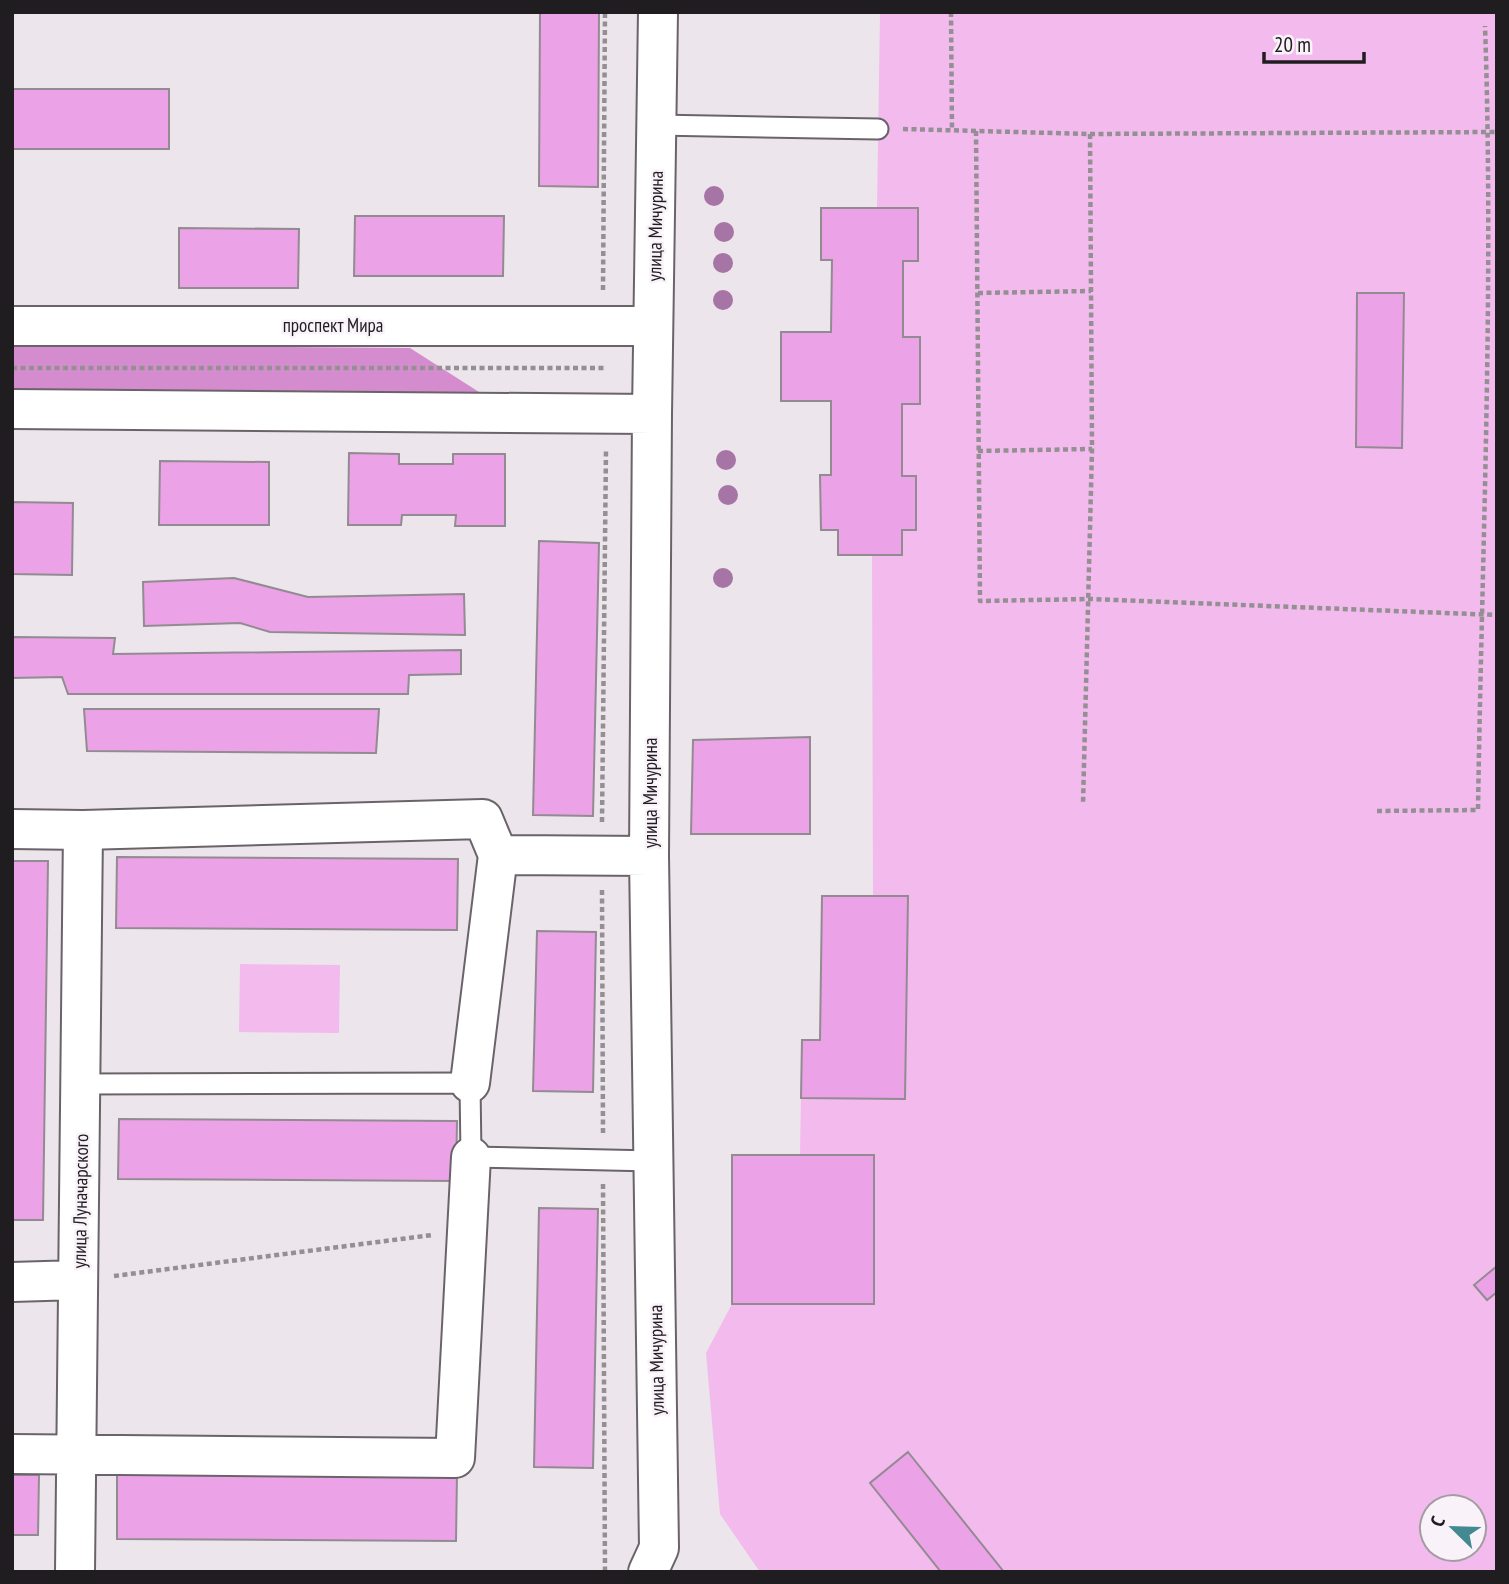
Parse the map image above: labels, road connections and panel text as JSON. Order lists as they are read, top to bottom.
{
  "streets": {
    "street": ["улица Мичурина", "проспект Мира", "улица Луначарского"]
  },
  "crossings": [
    ["улица Мичурина", "проспект Мира"]
  ],
  "scale_bar": "20 m",
  "north": "top left"
}
